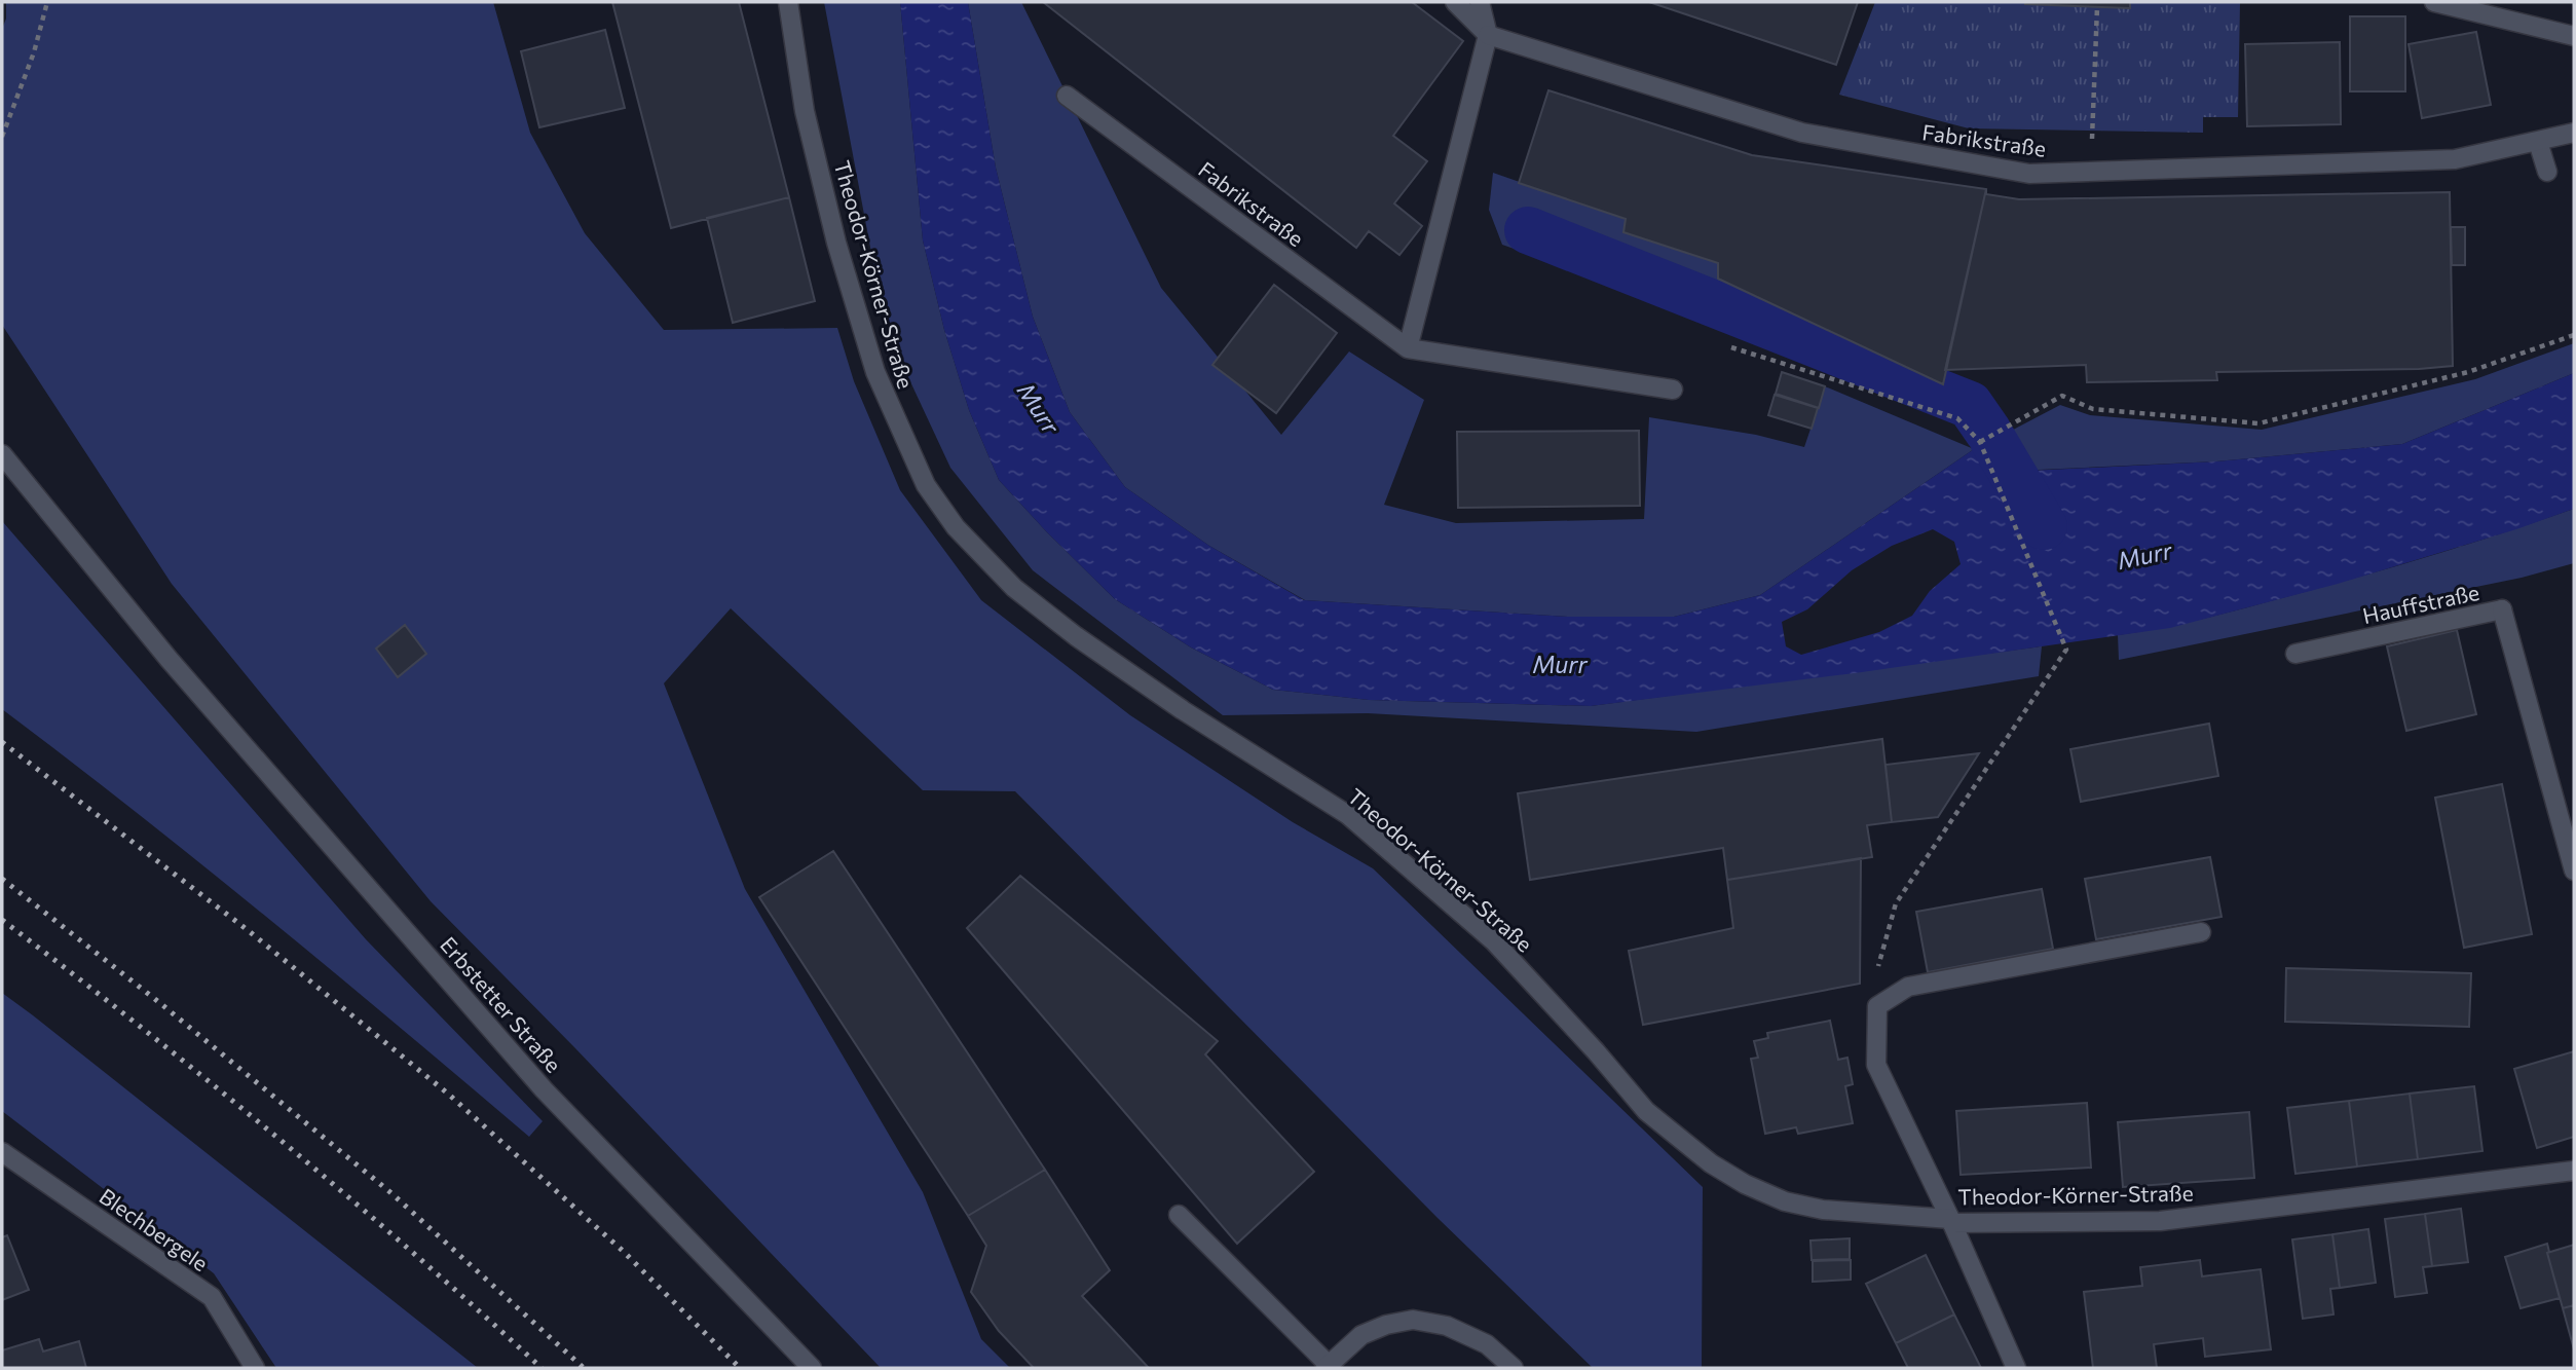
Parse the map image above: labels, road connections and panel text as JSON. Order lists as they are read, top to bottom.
{
  "streets": {
    "street": [
      "Fabrikstraße",
      "Theodor-Körner-Straße",
      "Hauffstraße",
      "Erbstetter Straße",
      "Blechbergele"
    ]
  },
  "water": ["Murr"]
}
